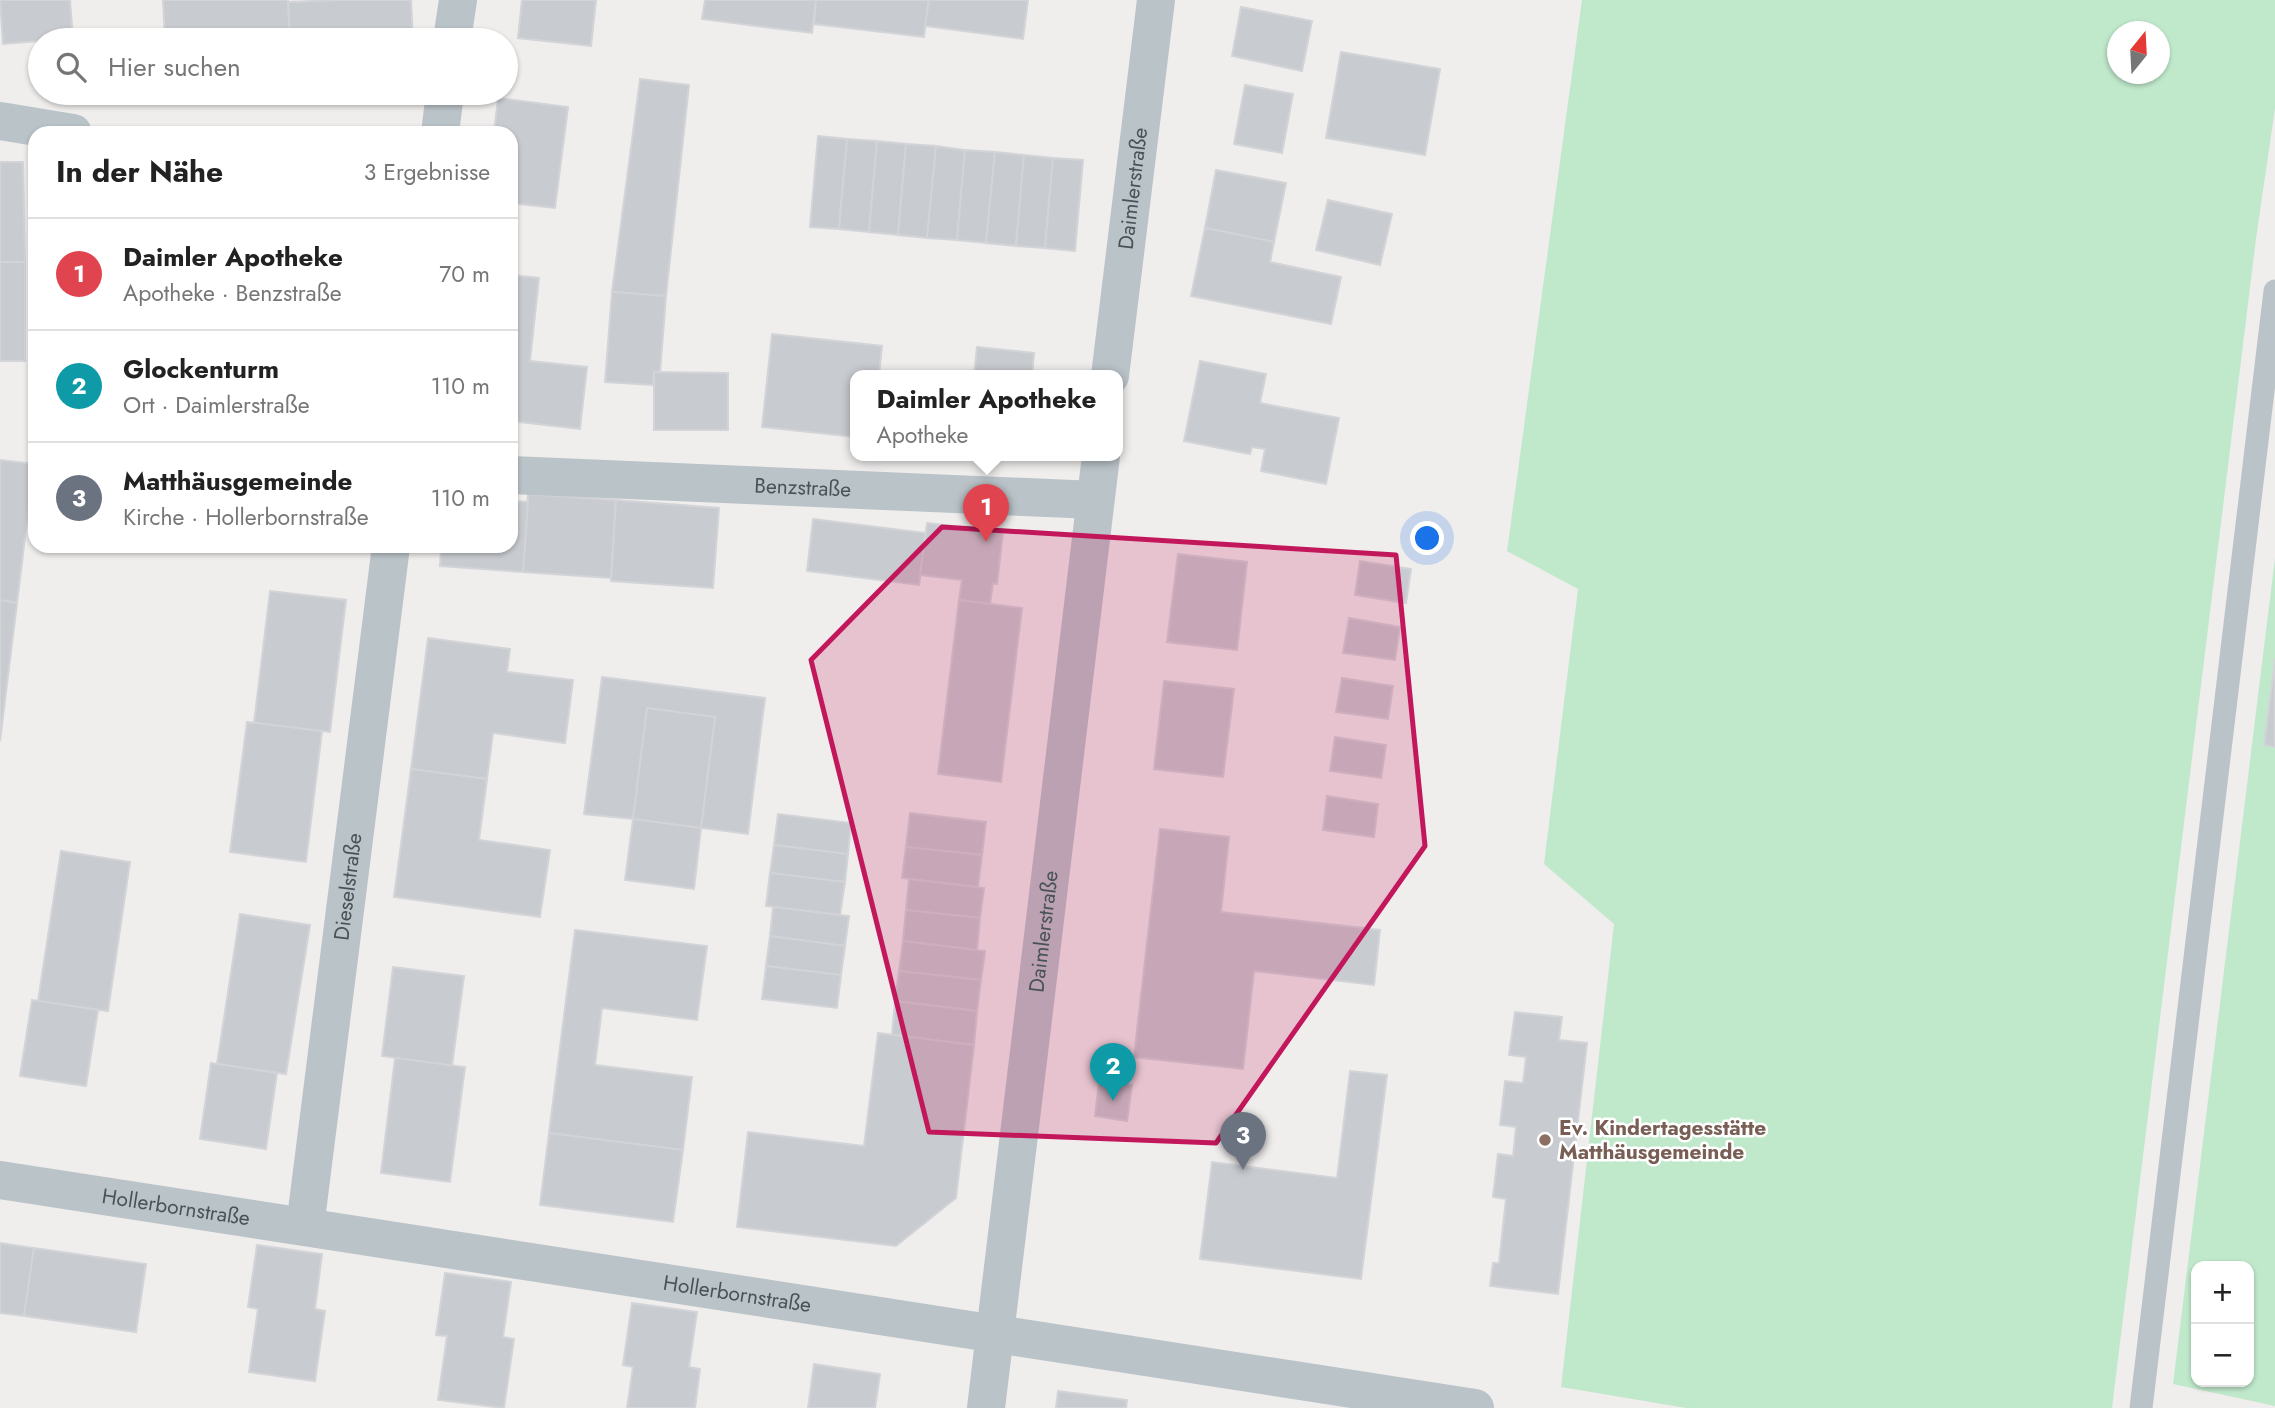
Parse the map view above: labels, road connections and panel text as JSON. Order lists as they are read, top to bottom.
{
  "streets": {
    "street": [
      "Daimlerstraße",
      "Benzstraße",
      "Dieselstraße",
      "Hollerbornstraße"
    ]
  },
  "crossings": [
    ["Daimlerstraße", "Benzstraße"],
    ["Daimlerstraße", "Hollerbornstraße"],
    ["Dieselstraße", "Hollerbornstraße"]
  ],
  "places": ["Ev. Kindertagesstätte Matthäusgemeinde"],
  "north": "top",
  "page": {
    "search": "Hier suchen",
    "heading": ["In der Nähe", "3 Ergebnisse"],
    "list": [
      {
        "mark": "1",
        "name": "Daimler Apotheke",
        "note": "Apotheke · Benzstraße",
        "value": "70 m"
      },
      {
        "mark": "2",
        "name": "Glockenturm",
        "note": "Ort · Daimlerstraße",
        "value": "110 m"
      },
      {
        "mark": "3",
        "name": "Matthäusgemeinde",
        "note": "Kirche · Hollerbornstraße",
        "value": "110 m"
      }
    ],
    "popup": ["Daimler Apotheke", "Apotheke"],
    "pins": ["1", "2", "3"],
    "map_buttons": ["+", "−"]
  }
}
